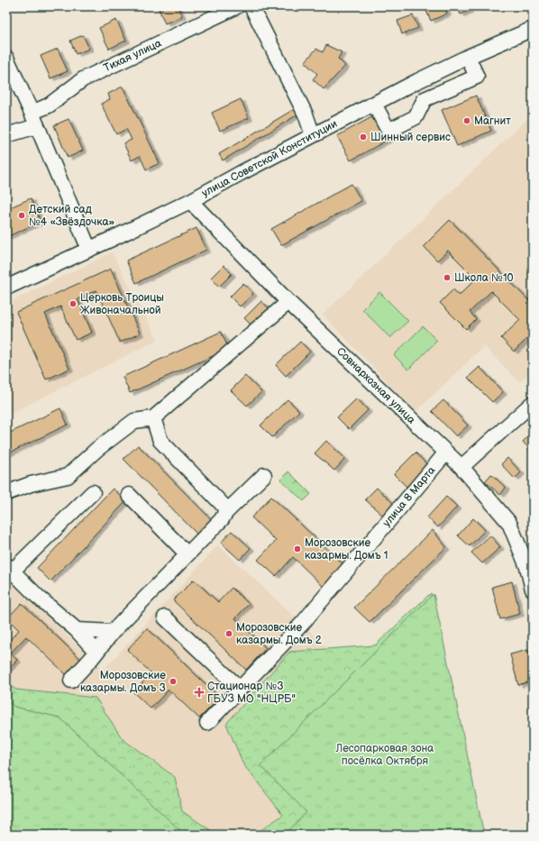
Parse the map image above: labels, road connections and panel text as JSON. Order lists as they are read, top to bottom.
{
  "streets": {
    "street": [
      "Тихая улица",
      "улица Советской Конституции",
      "Совнархозная улица",
      "улица 8 Марта"
    ]
  },
  "crossings": [
    ["улица Советской Конституции", "Совнархозная улица"],
    ["Совнархозная улица", "улица 8 Марта"]
  ],
  "parks": ["Лесопарковая зона посёлка Октября"],
  "places": {
    "other": [
      "Магнит",
      "Шинный сервис",
      "Детский сад №4 «Звёздочка»",
      "Школа №10",
      "Церковь Троицы Живоначальной",
      "Морозовские казармы. Домъ 1",
      "Морозовские казармы. Домъ 2",
      "Морозовские казармы. Домъ 3"
    ],
    "health": ["Стационар №3 ГБУЗ МО \"НЦРБ\""]
  }
}
